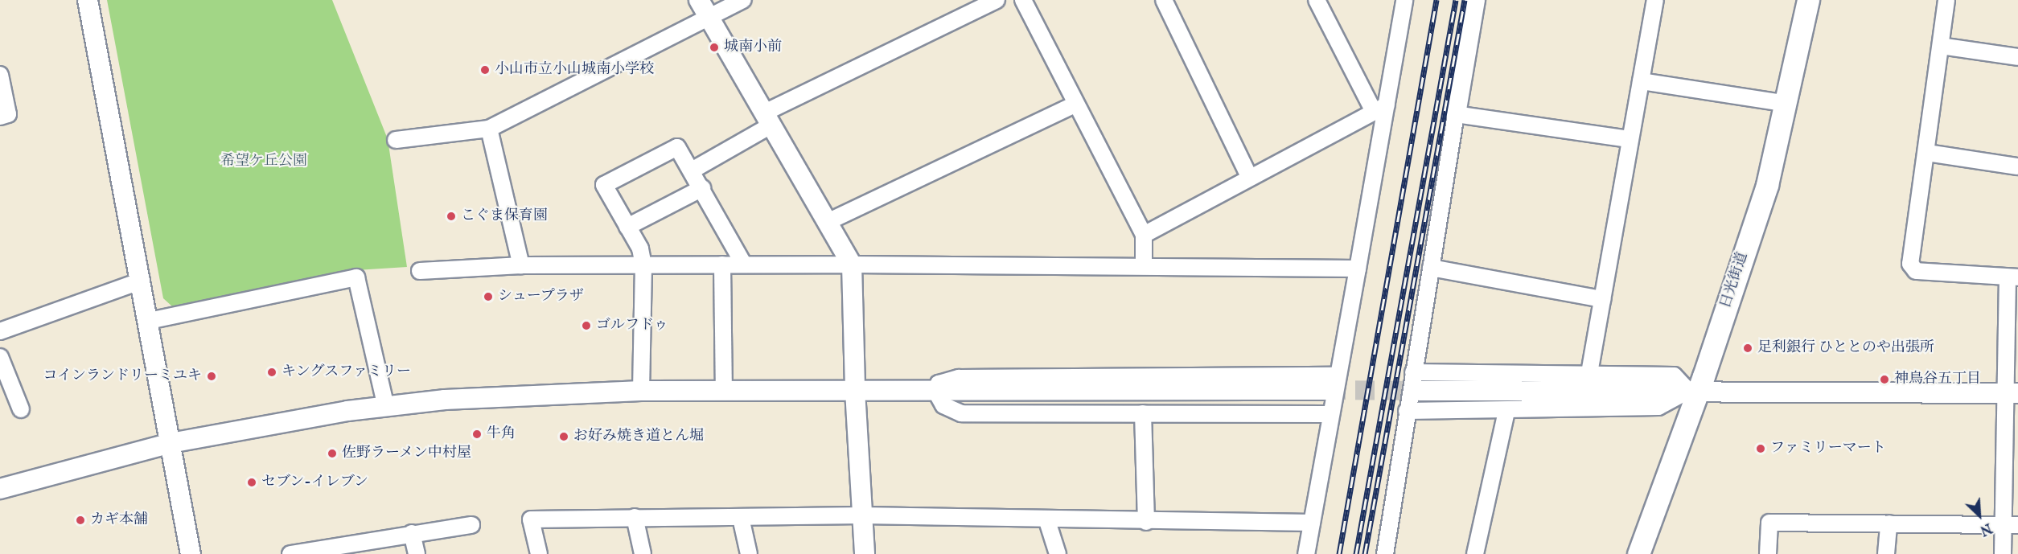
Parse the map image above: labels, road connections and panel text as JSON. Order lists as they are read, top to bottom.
{
  "streets": {
    "main road": ["日光街道"]
  },
  "parks": ["希望ケ丘公園"],
  "places": [
    "城南小前",
    "小山市立小山城南小学校",
    "こぐま保育園",
    "シュープラザ",
    "ゴルフドゥ",
    "足利銀行 ひととのや出張所",
    "キングスファミリー",
    "コインランドリーミユキ",
    "神鳥谷五丁目",
    "牛角",
    "お好み焼き道とん堀",
    "ファミリーマート",
    "佐野ラーメン中村屋",
    "セブン-イレブン",
    "カギ本舗"
  ],
  "north": "bottom right"
}
